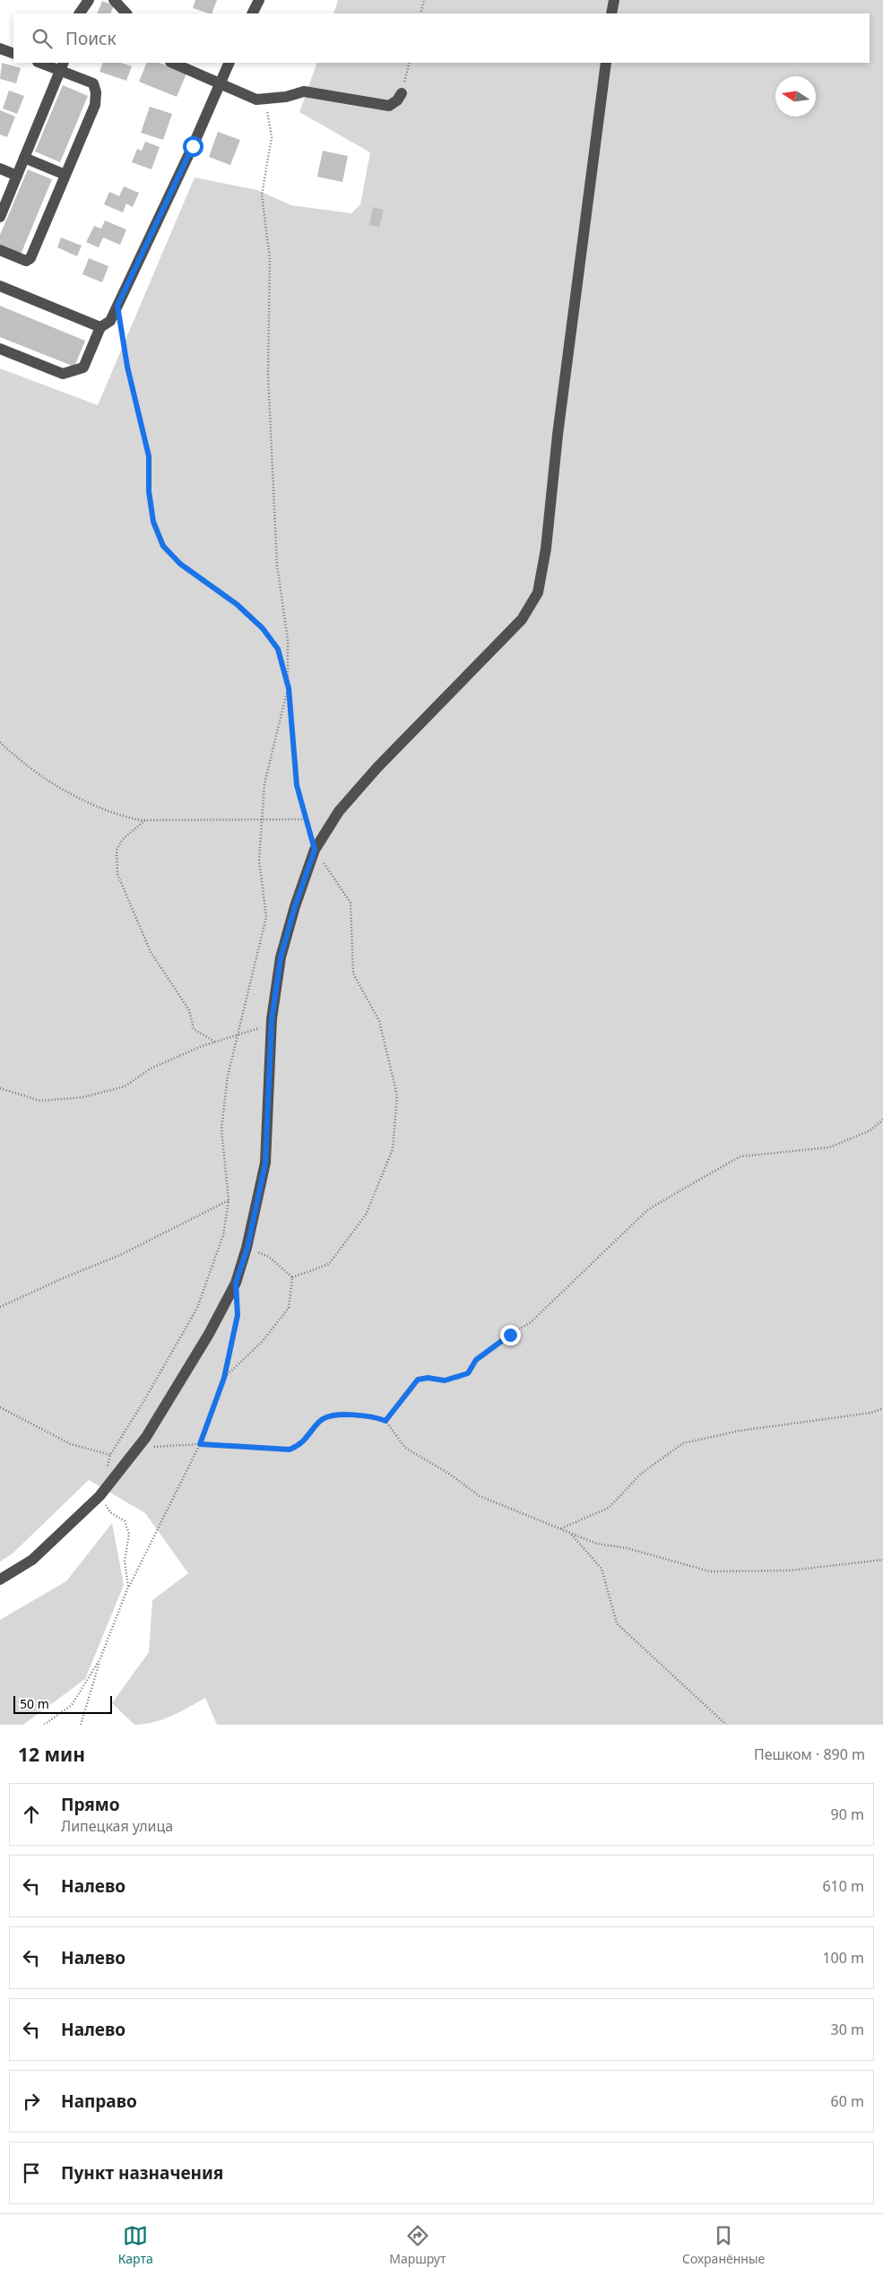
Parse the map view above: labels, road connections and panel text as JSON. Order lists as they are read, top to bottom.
{
  "scale_bar": "50 m",
  "north": "left",
  "page": {
    "search": "Поиск",
    "scale": "50 m",
    "heading": ["12 мин", "Пешком · 890 m"],
    "list": [
      ["Прямо", "Липецкая улица", "90 m"],
      ["Налево", "610 m"],
      ["Налево", "100 m"],
      ["Налево", "30 m"],
      ["Направо", "60 m"],
      "Пункт назначения"
    ],
    "nav": ["Карта", "Маршрут", "Сохранённые"]
  }
}
